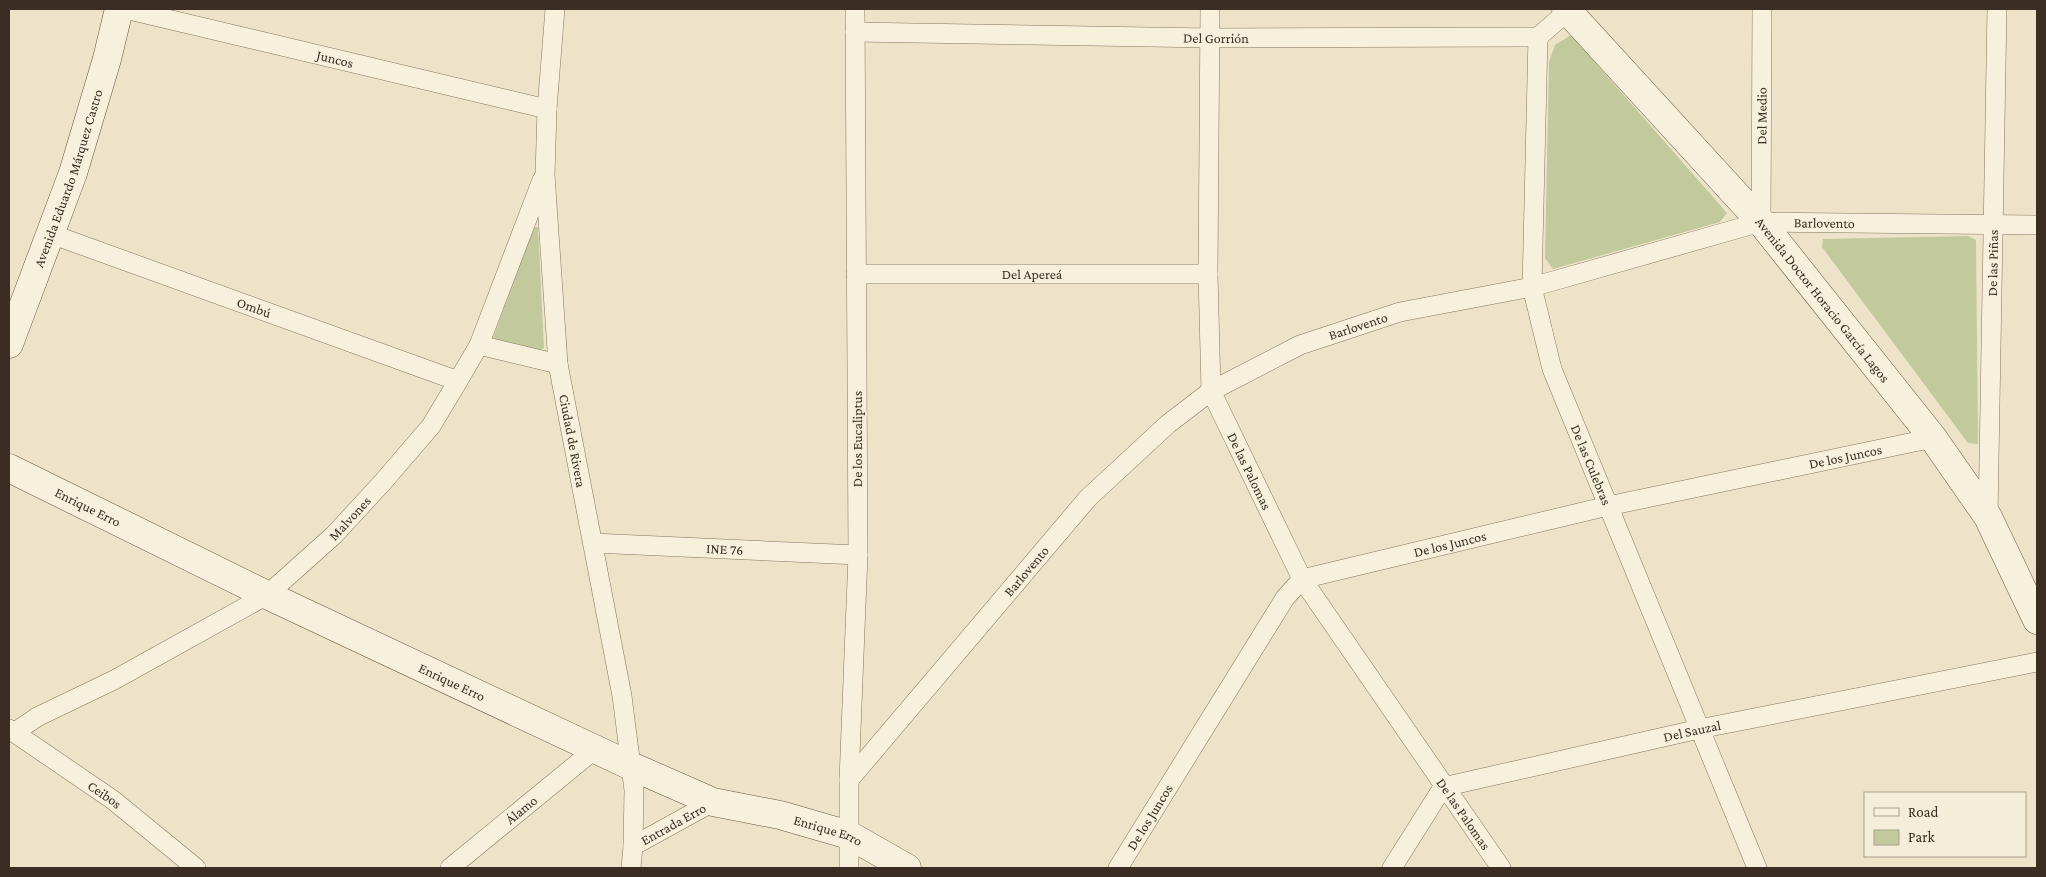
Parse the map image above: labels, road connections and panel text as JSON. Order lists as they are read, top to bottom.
{
  "streets": {
    "street": [
      "Del Gorrión",
      "Juncos",
      "Del Medio",
      "Avenida Eduardo Márquez Castro",
      "Barlovento",
      "De las Piñas",
      "Del Apereá",
      "Avenida Doctor Horacio García Lagos",
      "Ombú",
      "De los Eucaliptus",
      "Ciudad de Rivera",
      "De los Juncos",
      "De las Culebras",
      "De las Palomas",
      "Enrique Erro",
      "Malvones",
      "INE 76",
      "Del Sauzal",
      "Ceibos",
      "Álamo",
      "Entrada Erro"
    ]
  },
  "crossings": [
    ["Del Gorrión", "De los Eucaliptus"],
    ["Del Gorrión", "De las Culebras"],
    ["Del Gorrión", "De las Palomas"],
    ["Juncos", "Ciudad de Rivera"],
    ["Del Medio", "Barlovento"],
    ["Del Medio", "Avenida Doctor Horacio García Lagos"],
    ["Avenida Eduardo Márquez Castro", "Ombú"],
    ["Barlovento", "De las Piñas"],
    ["Barlovento", "Avenida Doctor Horacio García Lagos"],
    ["Barlovento", "De los Eucaliptus"],
    ["Barlovento", "De las Culebras"],
    ["Barlovento", "De las Palomas"],
    ["De las Piñas", "Avenida Doctor Horacio García Lagos"],
    ["Del Apereá", "De los Eucaliptus"],
    ["Del Apereá", "De las Palomas"],
    ["Avenida Doctor Horacio García Lagos", "De los Juncos"],
    ["Ombú", "Malvones"],
    ["De los Eucaliptus", "Enrique Erro"],
    ["De los Eucaliptus", "INE 76"],
    ["Ciudad de Rivera", "Enrique Erro"],
    ["Ciudad de Rivera", "Malvones"],
    ["Ciudad de Rivera", "INE 76"],
    ["Ciudad de Rivera", "Entrada Erro"],
    ["De los Juncos", "De las Culebras"],
    ["De los Juncos", "De las Palomas"],
    ["De las Culebras", "Del Sauzal"],
    ["De las Palomas", "Del Sauzal"],
    ["Enrique Erro", "Malvones"],
    ["Enrique Erro", "Álamo"],
    ["Enrique Erro", "Entrada Erro"],
    ["Malvones", "Ceibos"]
  ],
  "legend": ["Road", "Park"]
}
